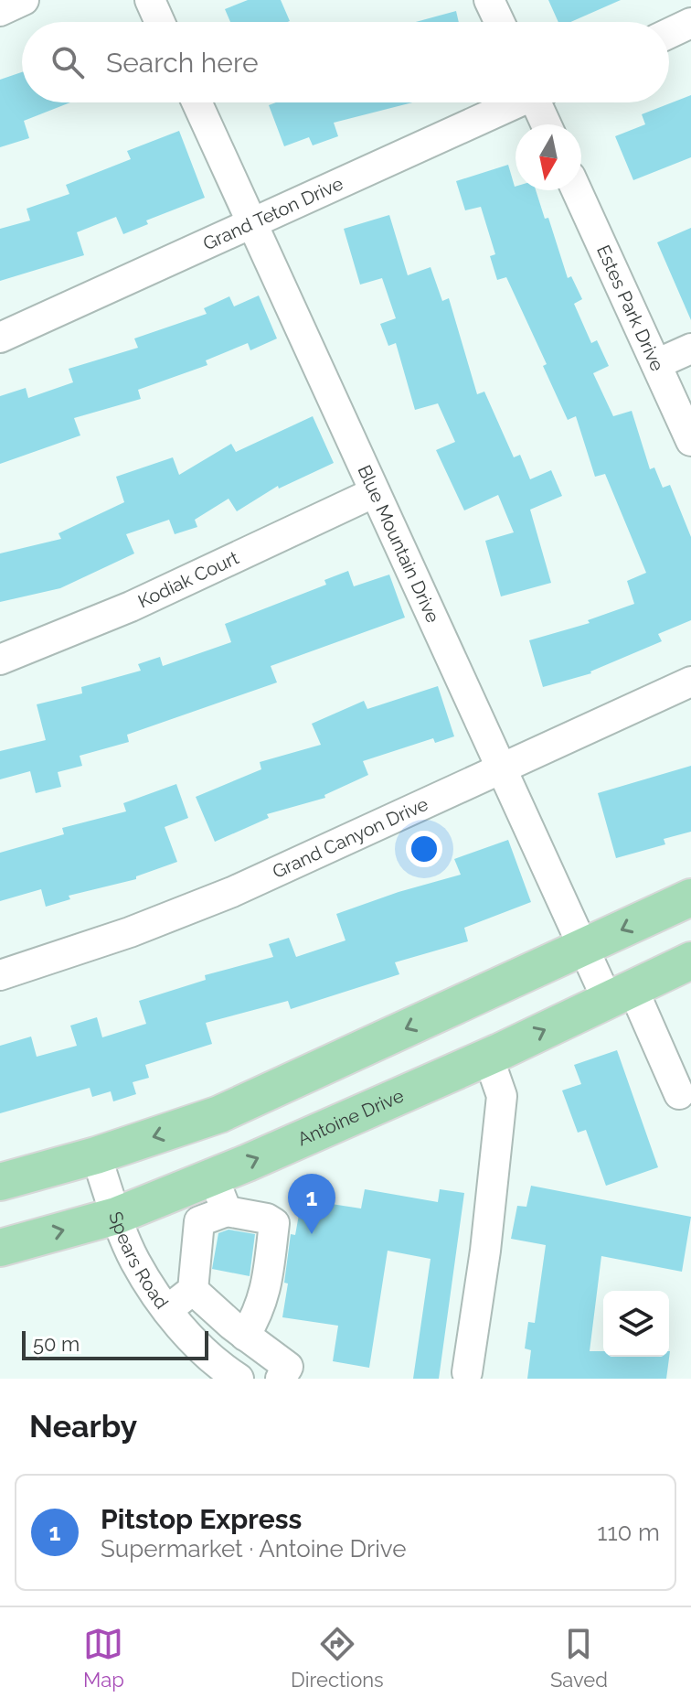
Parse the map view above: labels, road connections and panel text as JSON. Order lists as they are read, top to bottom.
{
  "streets": {
    "main road": ["Antoine Drive"],
    "street": [
      "Grand Teton Drive",
      "Estes Park Drive",
      "Blue Mountain Drive",
      "Kodiak Court",
      "Grand Canyon Drive",
      "Spears Road"
    ]
  },
  "crossings": [
    ["Grand Teton Drive", "Blue Mountain Drive"],
    ["Blue Mountain Drive", "Kodiak Court"],
    ["Blue Mountain Drive", "Grand Canyon Drive"],
    ["Blue Mountain Drive", "Antoine Drive"],
    ["Antoine Drive", "Spears Road"]
  ],
  "scale_bar": "50 m",
  "north": "bottom",
  "page": {
    "search": "Search here",
    "pins": "1",
    "scale": "50 m",
    "heading": "Nearby",
    "list": [
      {
        "mark": "1",
        "name": "Pitstop Express",
        "note": "Supermarket · Antoine Drive",
        "value": "110 m"
      }
    ],
    "nav": ["Map", "Directions", "Saved"]
  }
}
